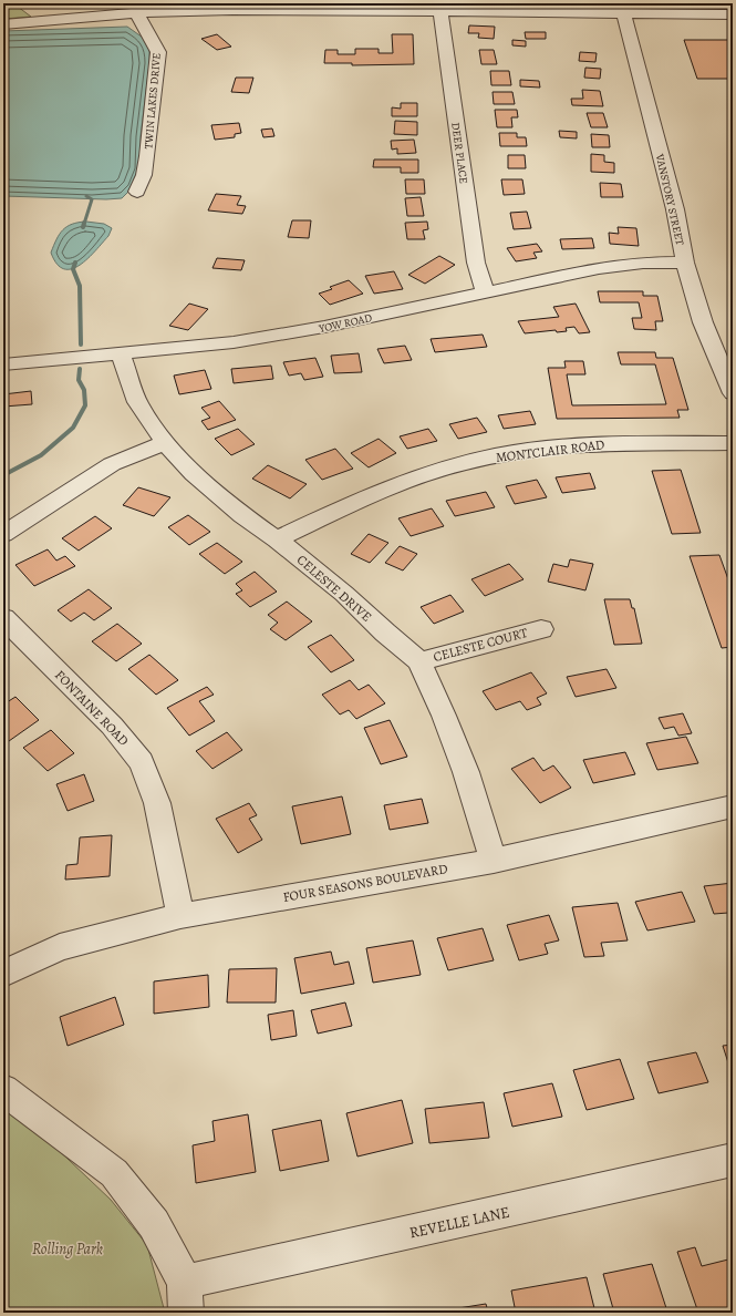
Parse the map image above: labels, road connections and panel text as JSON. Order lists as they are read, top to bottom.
{
  "streets": {
    "street": [
      "TWIN LAKES DRIVE",
      "DEER PLACE",
      "VANSTORY STREET",
      "YOW ROAD",
      "MONTCLAIR ROAD",
      "CELESTE DRIVE",
      "CELESTE COURT",
      "FONTAINE ROAD",
      "FOUR SEASONS BOULEVARD",
      "REVELLE LANE"
    ]
  },
  "crossings": [
    ["DEER PLACE", "YOW ROAD"],
    ["VANSTORY STREET", "YOW ROAD"],
    ["YOW ROAD", "CELESTE DRIVE"],
    ["MONTCLAIR ROAD", "CELESTE DRIVE"],
    ["CELESTE DRIVE", "CELESTE COURT"],
    ["CELESTE DRIVE", "FOUR SEASONS BOULEVARD"],
    ["FONTAINE ROAD", "FOUR SEASONS BOULEVARD"]
  ],
  "parks": ["Rolling Park"]
}
